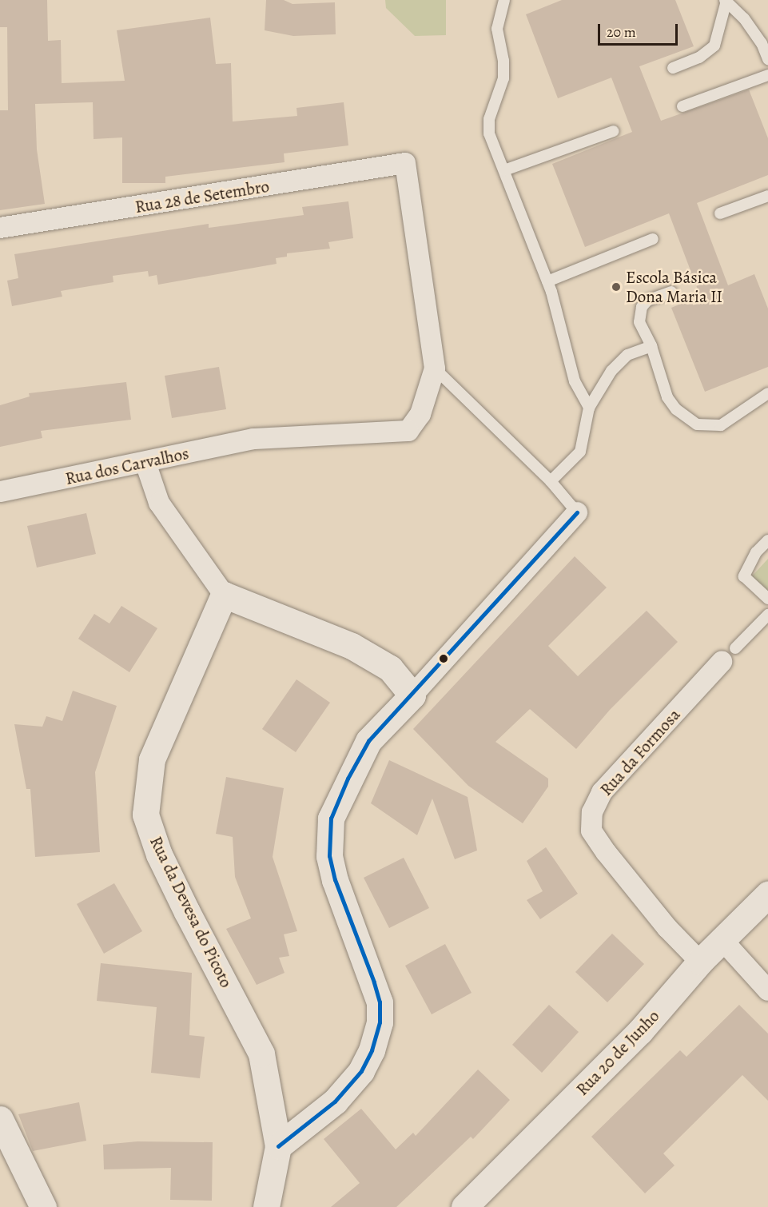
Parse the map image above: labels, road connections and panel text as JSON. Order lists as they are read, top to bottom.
{
  "streets": {
    "street": [
      "Rua 28 de Setembro",
      "Rua dos Carvalhos",
      "Rua da Formosa",
      "Rua da Devesa do Picoto",
      "Rua 20 de Junho"
    ]
  },
  "crossings": [
    ["Rua 28 de Setembro", "Rua dos Carvalhos"],
    ["Rua da Formosa", "Rua 20 de Junho"]
  ],
  "places": ["Escola Básica Dona Maria II"],
  "scale_bar": "20 m"
}
